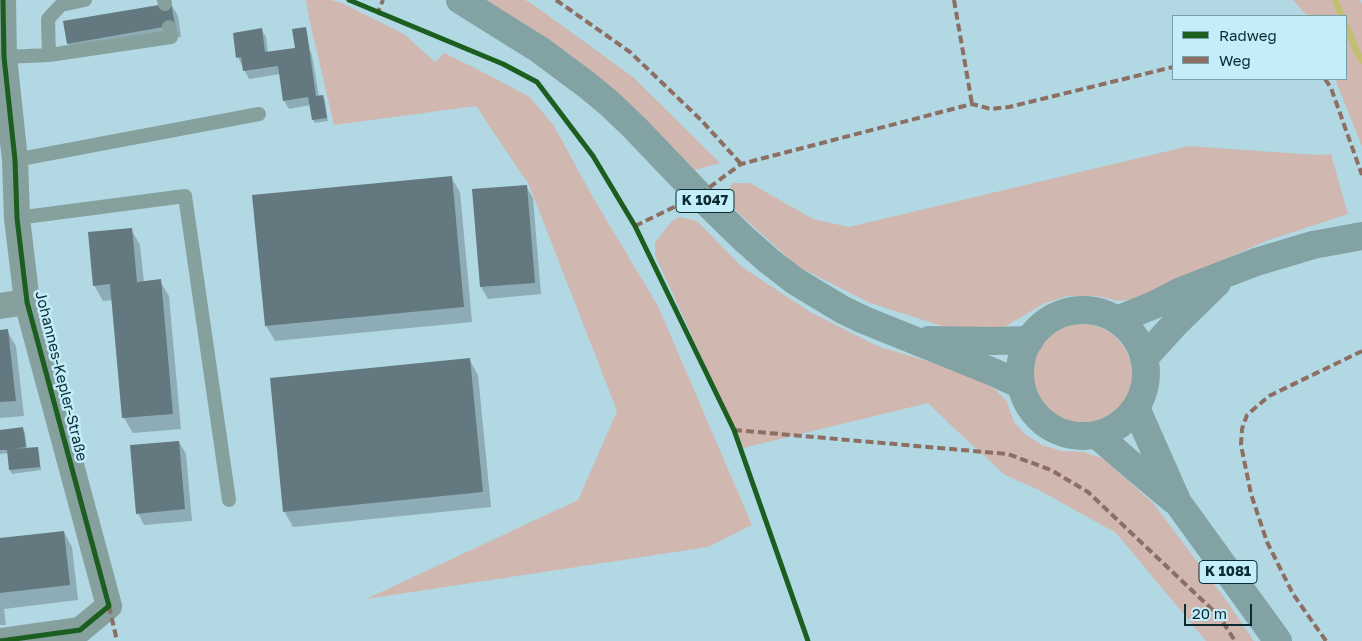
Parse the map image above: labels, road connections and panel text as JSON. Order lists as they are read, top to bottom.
{
  "streets": {
    "main road": ["K 1047", "K 1081"],
    "street": ["Johannes-Kepler-Straße"]
  },
  "crossings": [
    ["K 1047", "K 1081"]
  ],
  "legend": ["Radweg", "Weg"],
  "scale_bar": "20 m"
}
